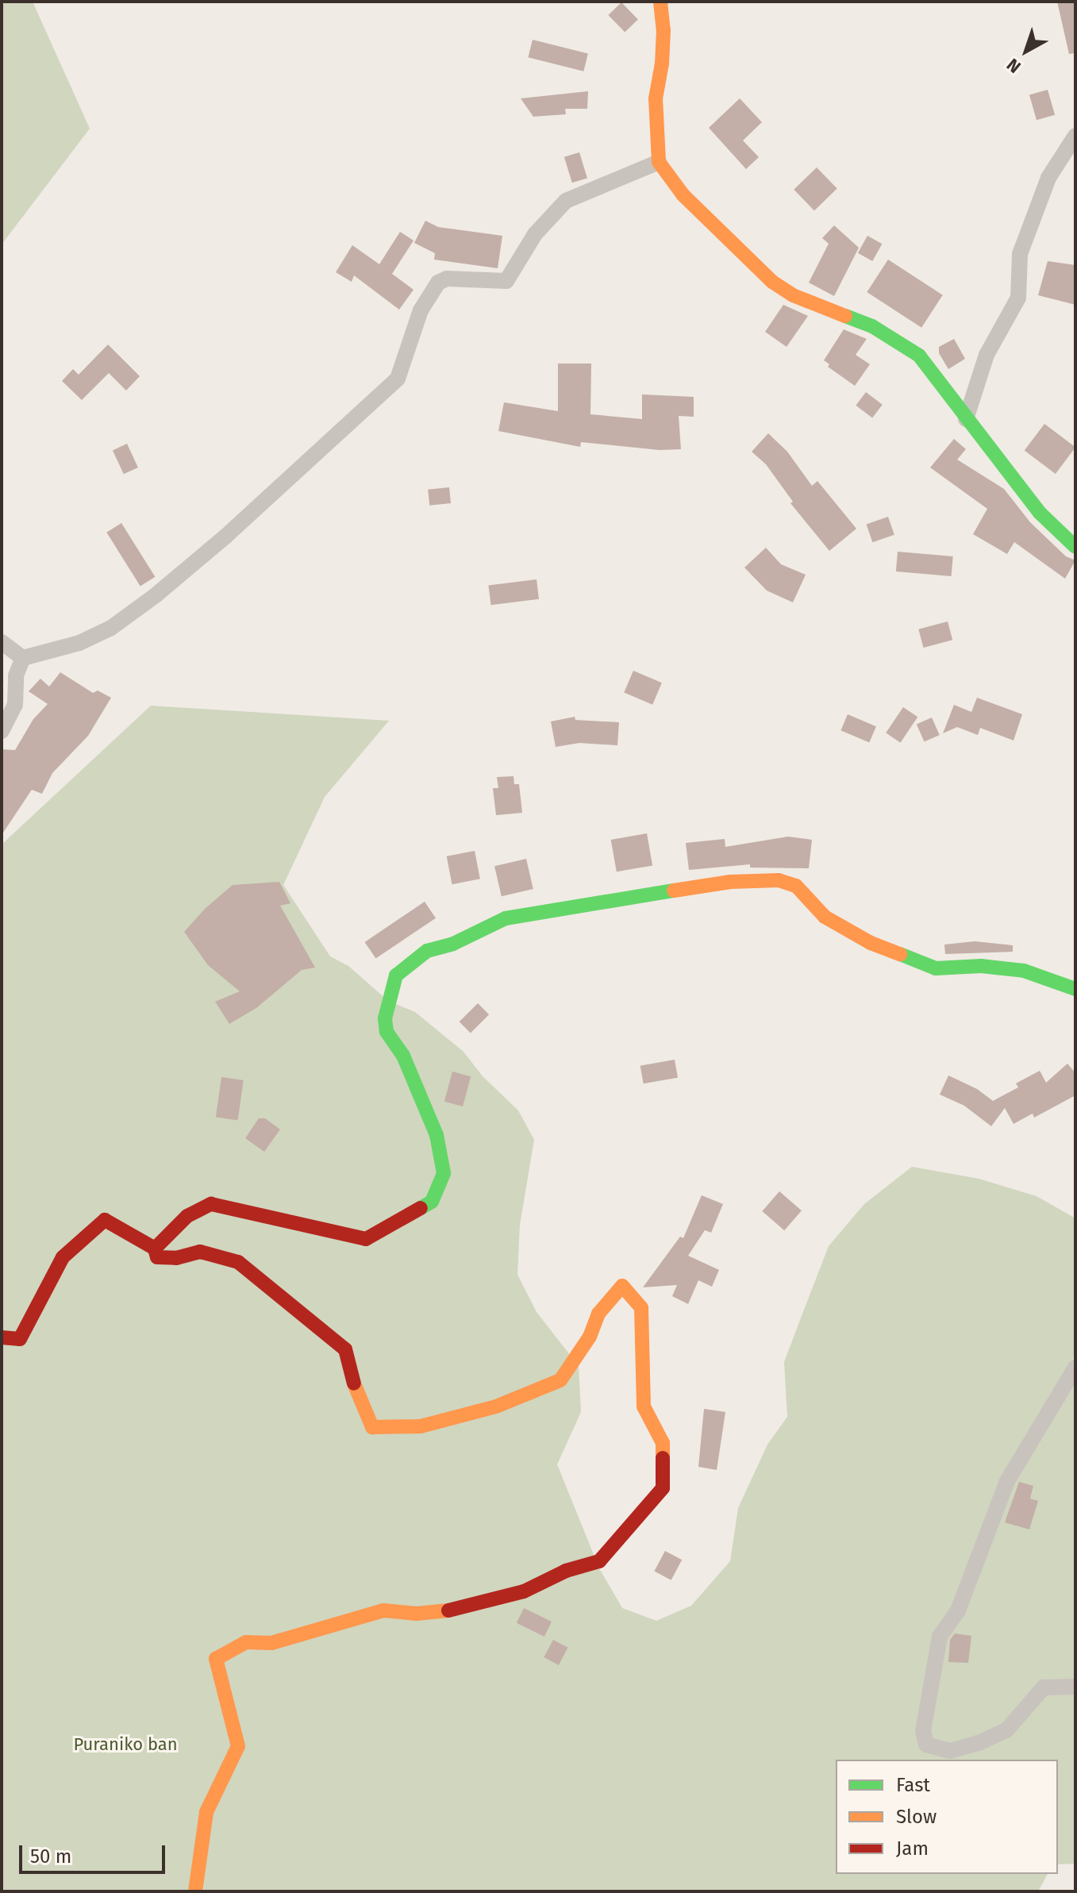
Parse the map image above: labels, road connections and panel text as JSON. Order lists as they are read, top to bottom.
{
  "parks": ["Puraniko ban"],
  "legend": ["Fast", "Slow", "Jam"],
  "scale_bar": "50 m",
  "north": "bottom left"
}
